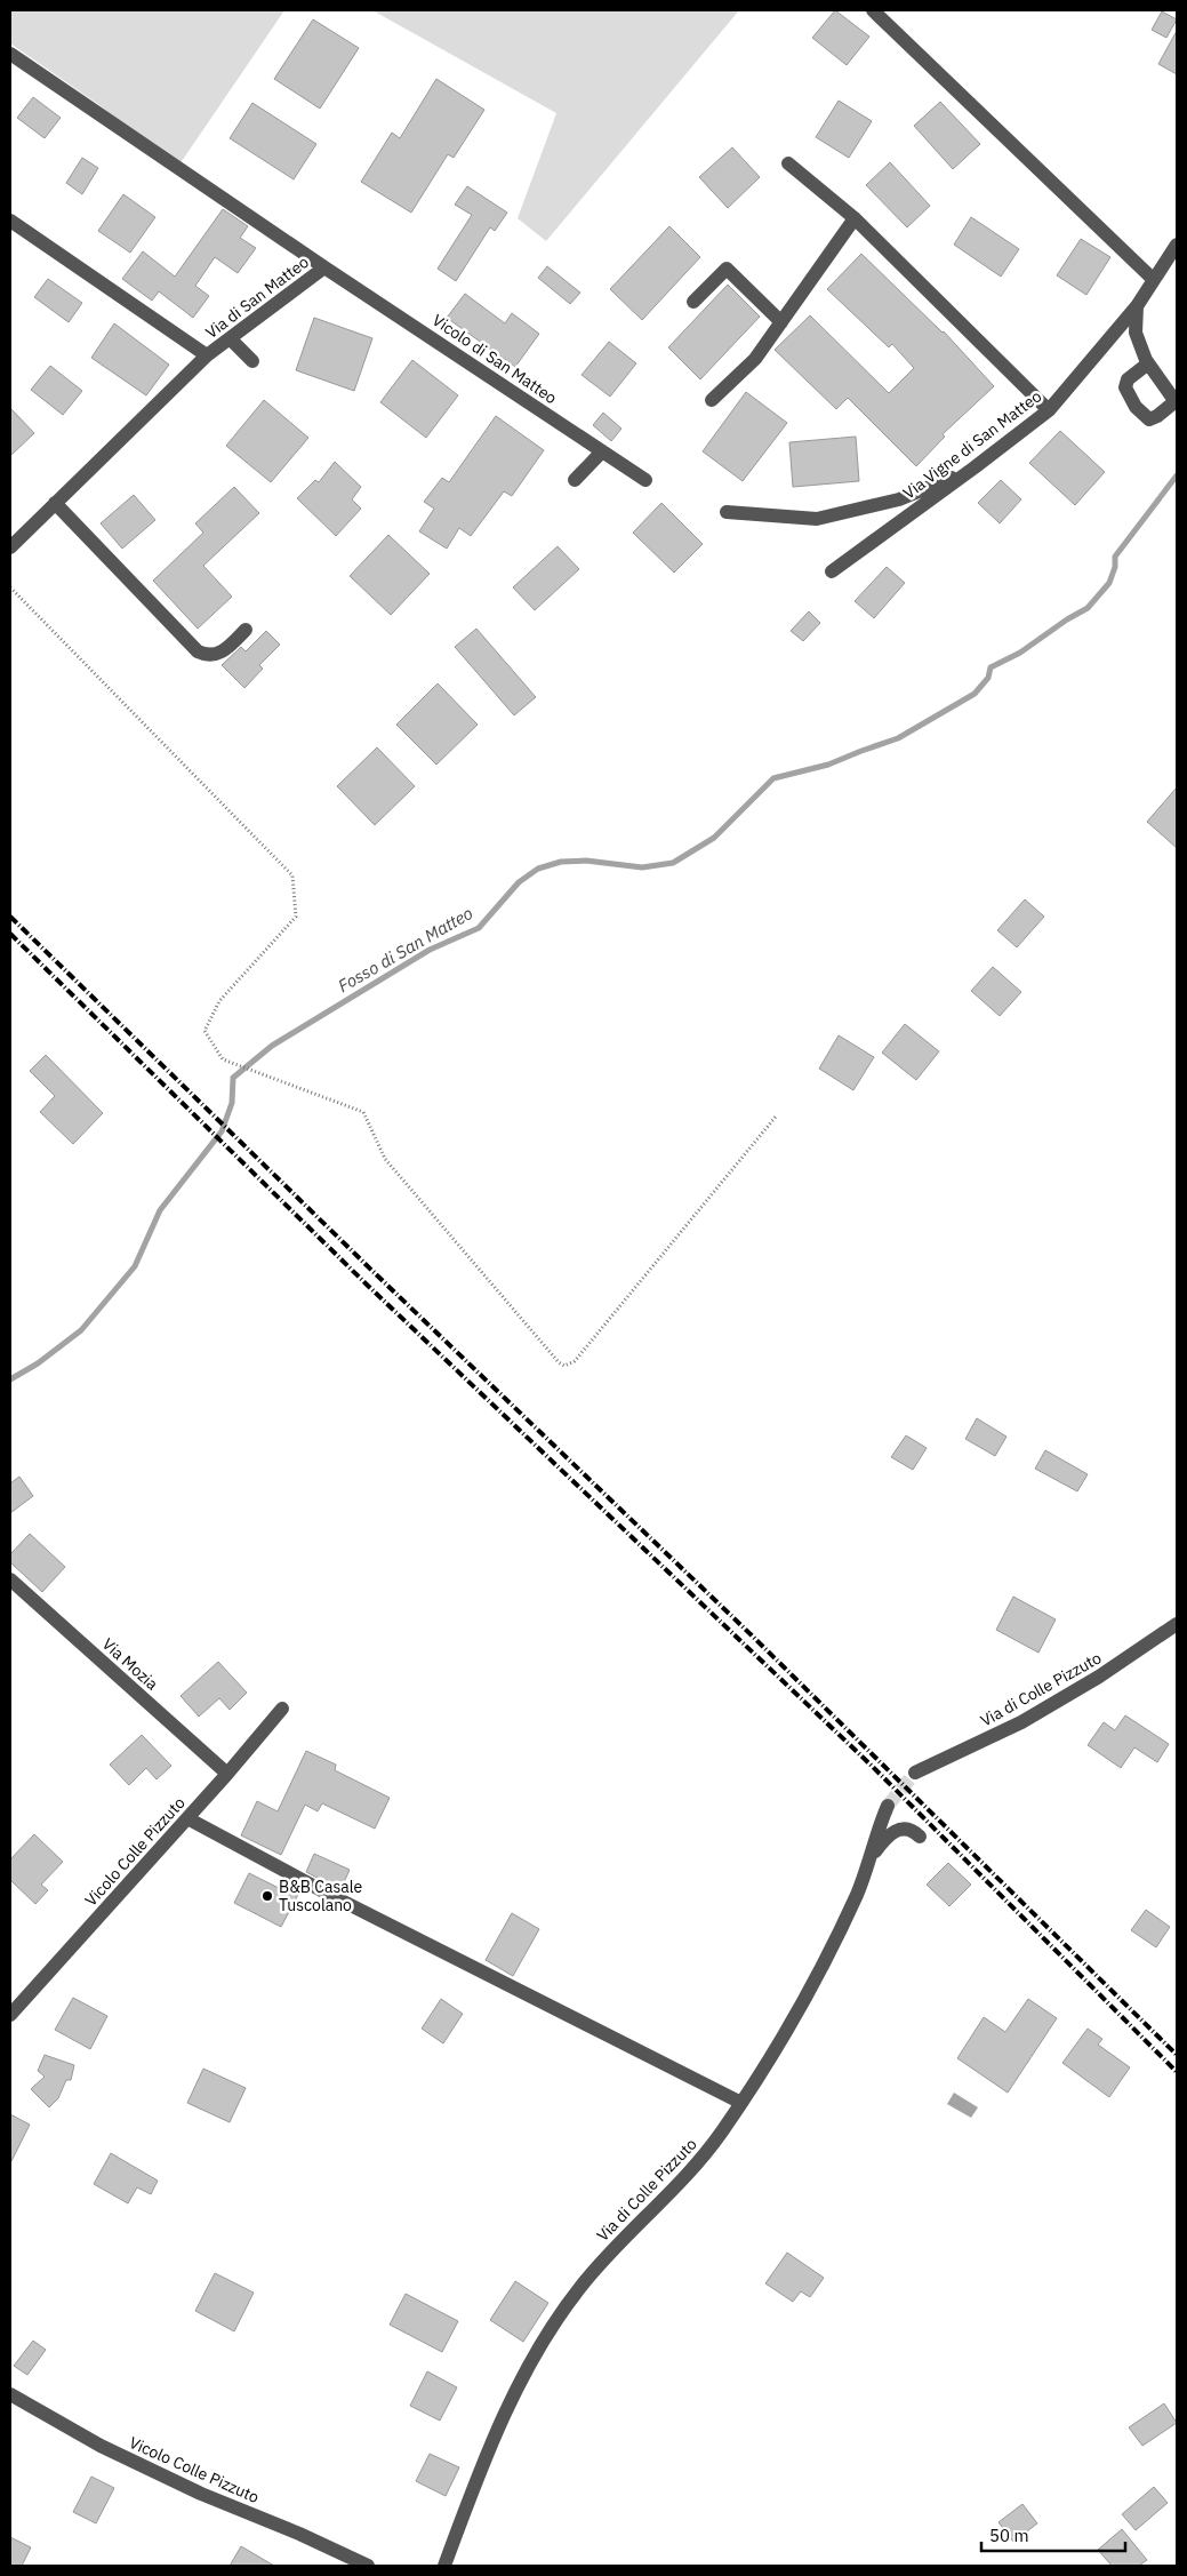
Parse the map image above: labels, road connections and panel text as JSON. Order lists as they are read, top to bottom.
{
  "streets": {
    "street": [
      "Via di San Matteo",
      "Vicolo di San Matteo",
      "Via Vigne di San Matteo",
      "Via Mozia",
      "Via di Colle Pizzuto",
      "Vicolo Colle Pizzuto"
    ]
  },
  "crossings": [
    ["Via di San Matteo", "Vicolo di San Matteo"],
    ["Via Mozia", "Vicolo Colle Pizzuto"]
  ],
  "water": ["Fosso di San Matteo"],
  "places": ["B&B Casale Tuscolano"],
  "scale_bar": "50 m"
}
